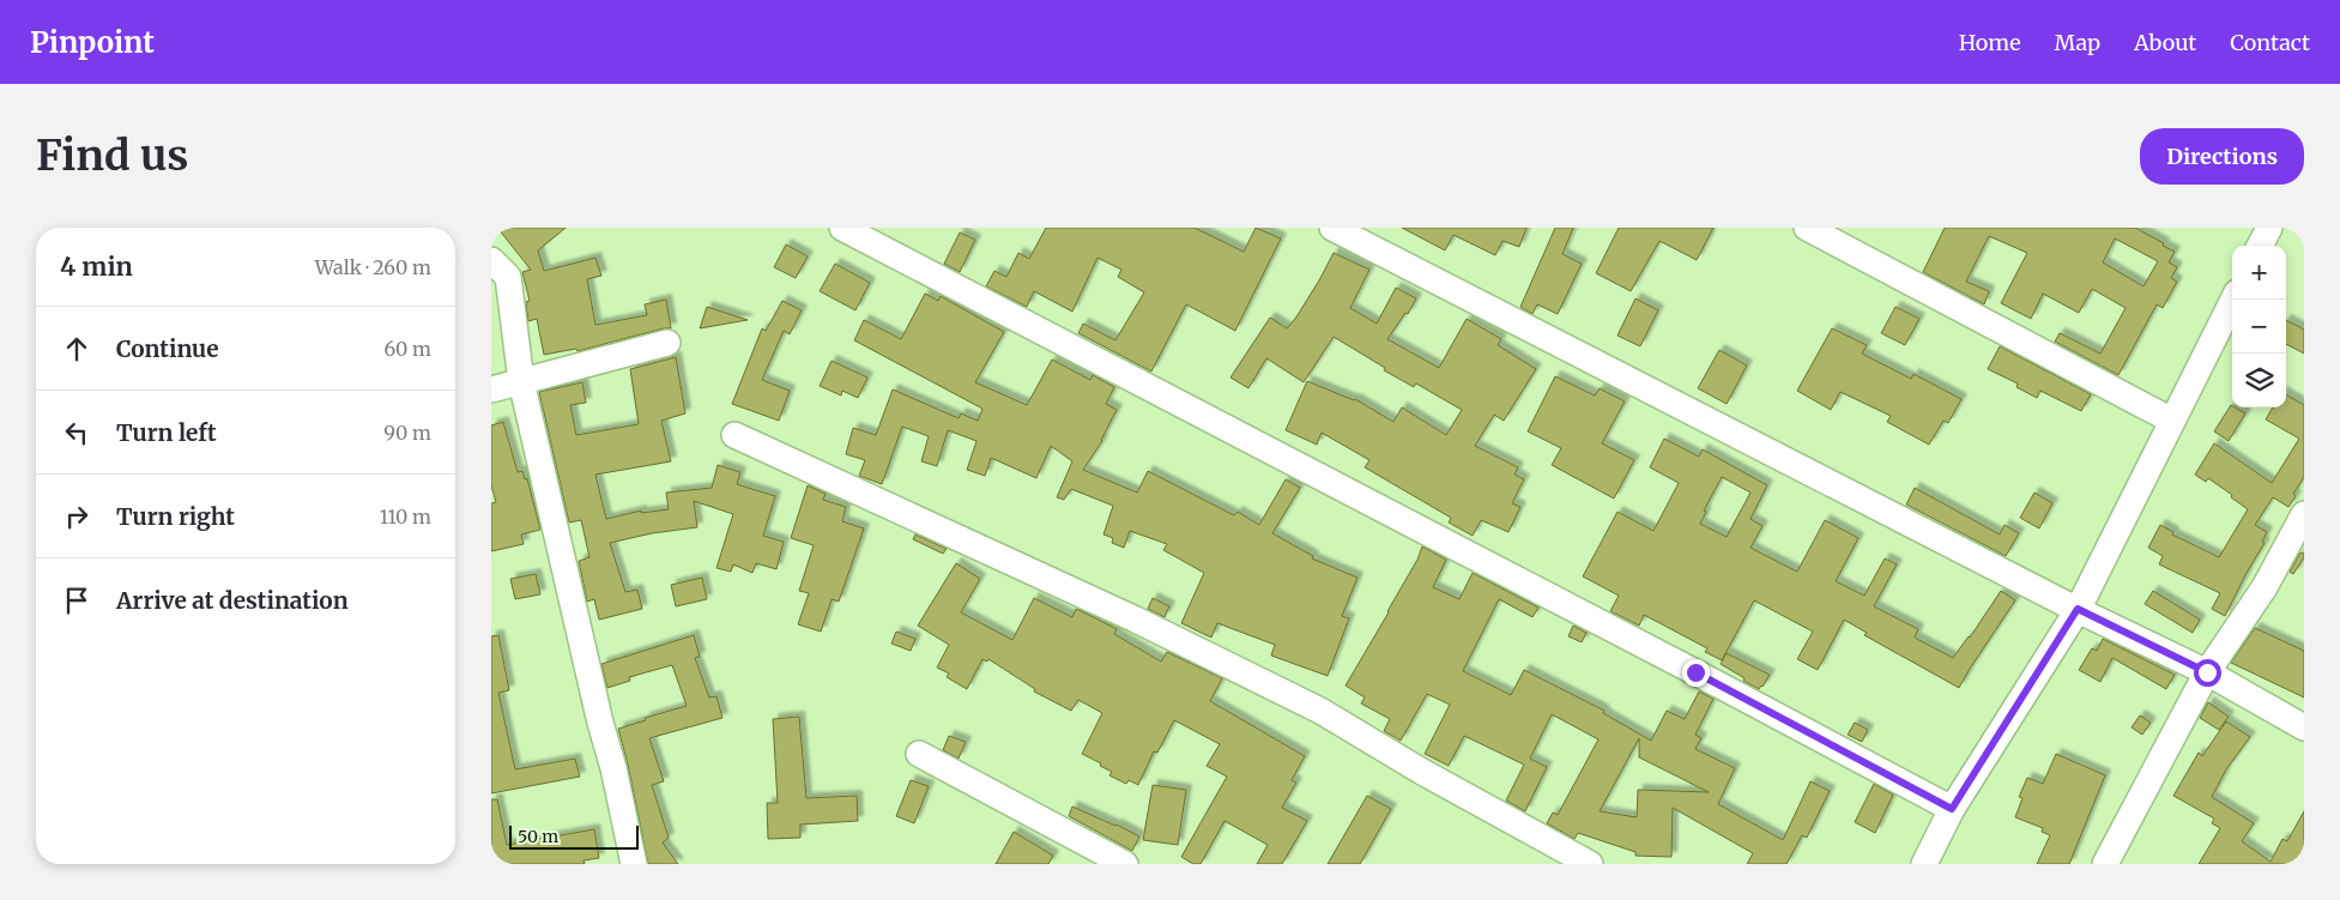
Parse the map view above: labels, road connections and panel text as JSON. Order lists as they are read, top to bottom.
{
  "scale_bar": "50 m",
  "page": {
    "header": "Pinpoint",
    "nav": [
      "Home",
      "Map",
      "About",
      "Contact"
    ],
    "buttons": "Directions",
    "title": "Find us",
    "heading": ["4 min", "Walk · 260 m"],
    "map_buttons": ["+", "−"],
    "list": [
      ["Continue", "60 m"],
      ["Turn left", "90 m"],
      ["Turn right", "110 m"],
      "Arrive at destination"
    ],
    "scale": "50 m"
  }
}
